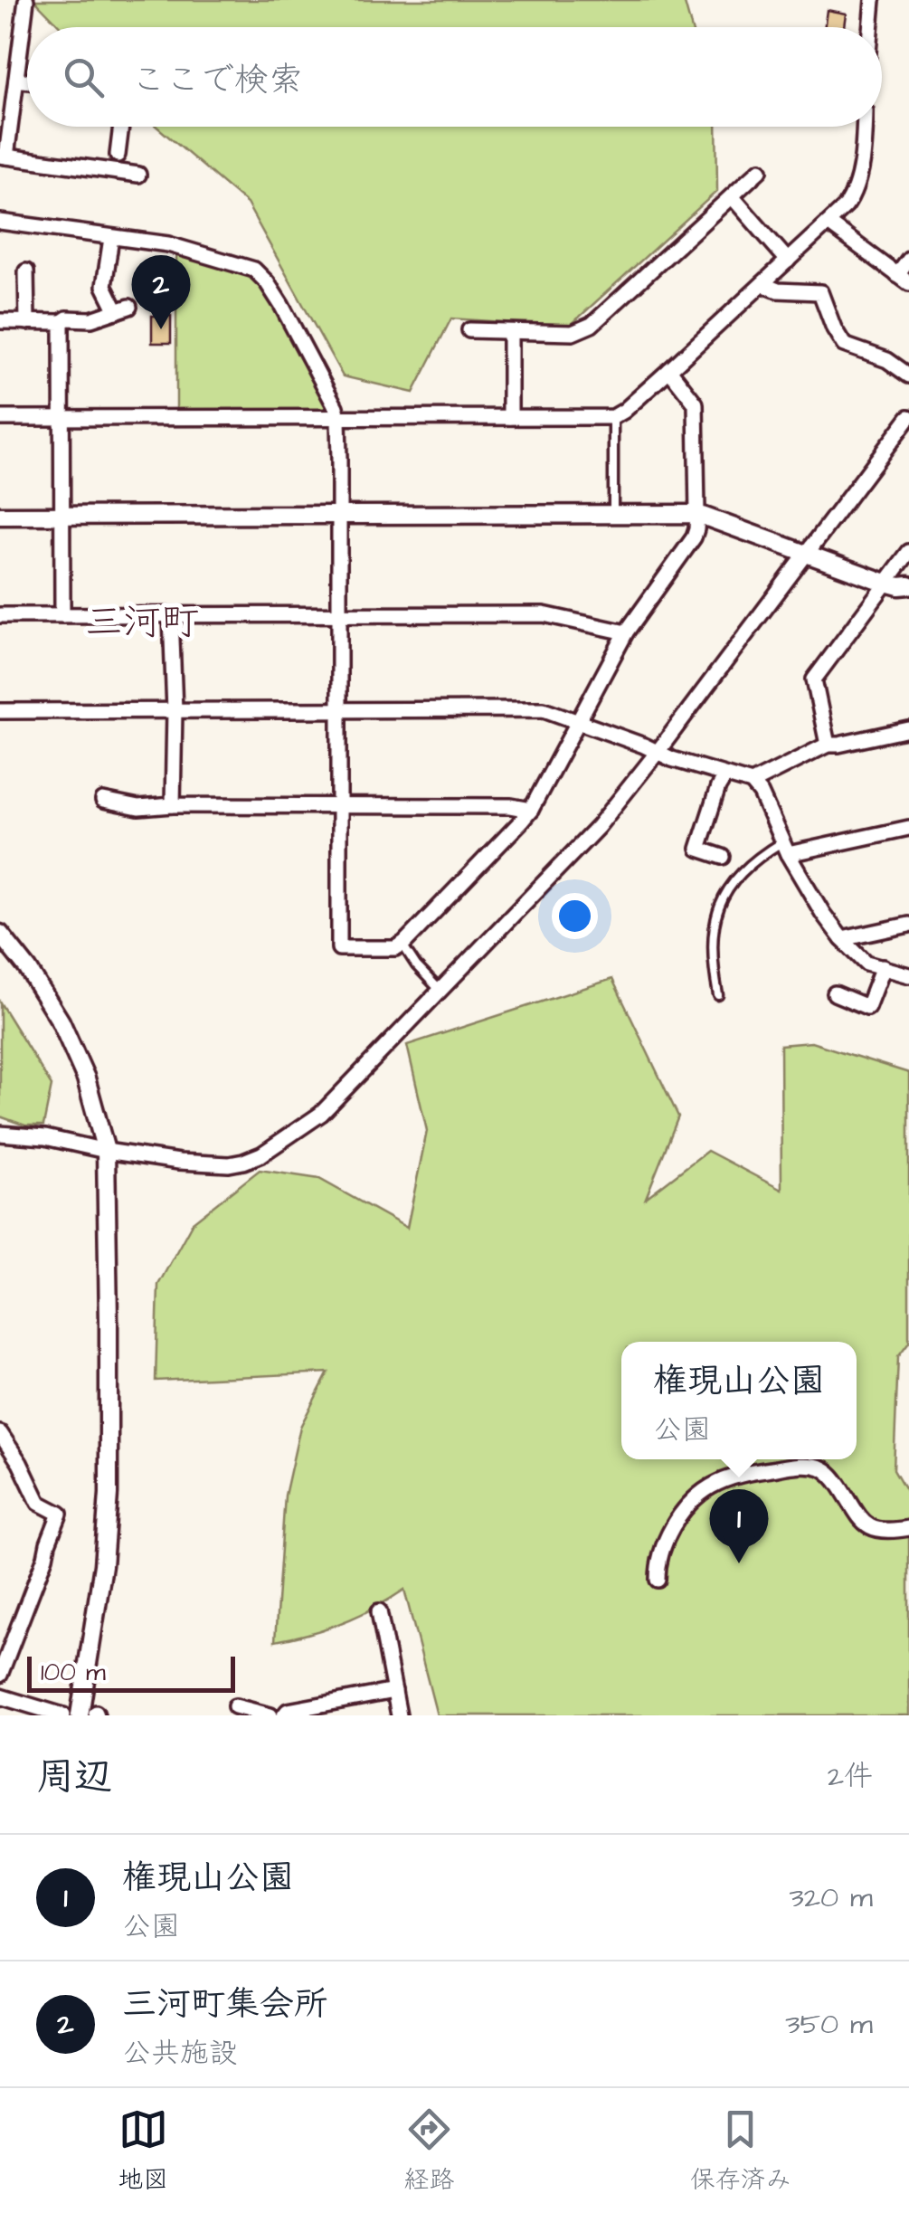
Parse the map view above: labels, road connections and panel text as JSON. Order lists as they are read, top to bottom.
{
  "districts": ["三河町"],
  "scale_bar": "100 m",
  "page": {
    "search": "ここで検索",
    "pins": ["2", "1"],
    "popup": ["権現山公園", "公園"],
    "scale": "100 m",
    "heading": ["周辺", "2件"],
    "list": [
      {
        "mark": "1",
        "name": "権現山公園",
        "note": "公園",
        "value": "320 m"
      },
      {
        "mark": "2",
        "name": "三河町集会所",
        "note": "公共施設",
        "value": "350 m"
      }
    ],
    "nav": ["地図", "経路", "保存済み"]
  }
}
